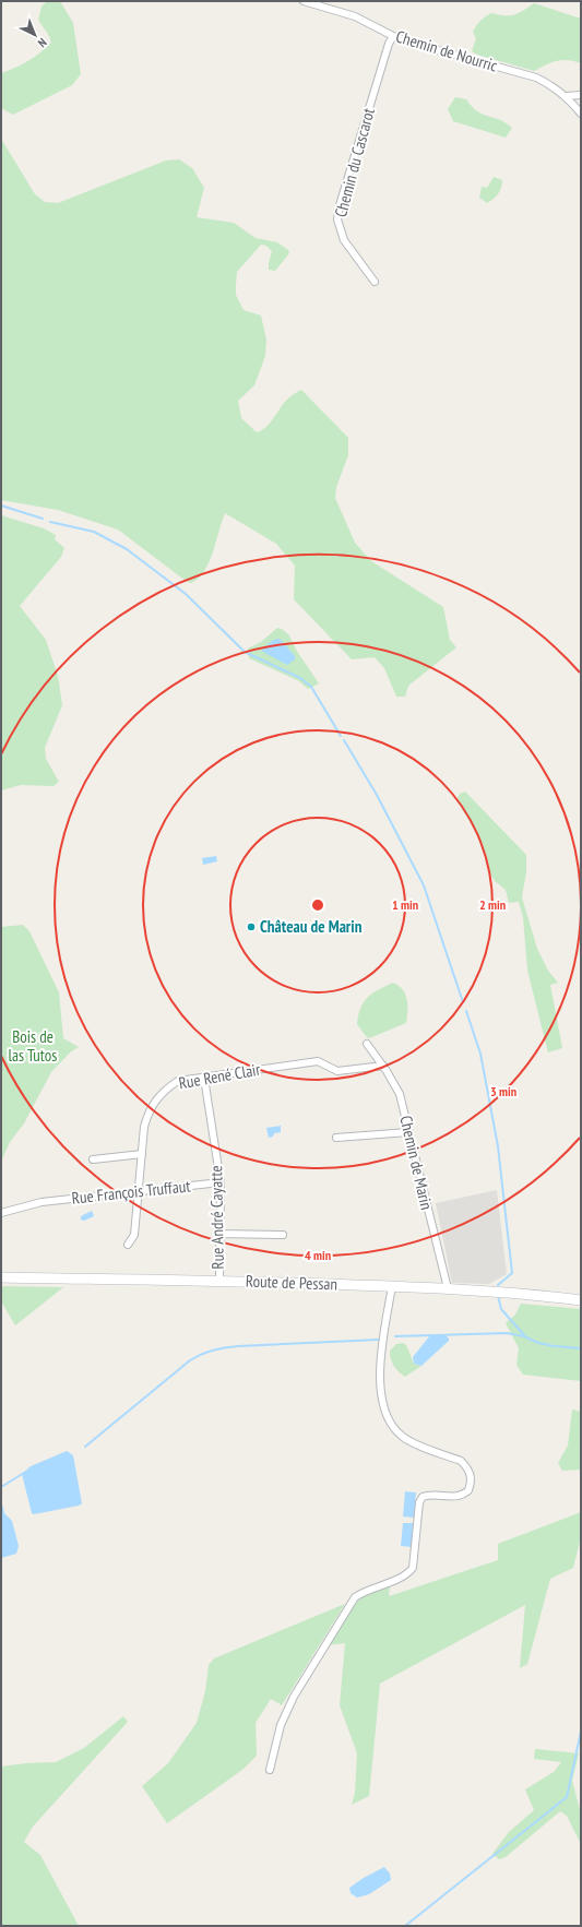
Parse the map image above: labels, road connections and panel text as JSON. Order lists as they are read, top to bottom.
{
  "streets": {
    "main road": ["Route de Pessan"],
    "street": [
      "Chemin de Nourric",
      "Chemin du Cascarot",
      "Rue René Clair",
      "Chemin de Marin",
      "Rue François Truffaut",
      "Rue André Cayatte"
    ]
  },
  "crossings": [
    ["Chemin de Nourric", "Chemin du Cascarot"],
    ["Rue René Clair", "Chemin de Marin"],
    ["Rue René Clair", "Rue François Truffaut"],
    ["Rue René Clair", "Rue André Cayatte"],
    ["Chemin de Marin", "Route de Pessan"],
    ["Rue François Truffaut", "Rue André Cayatte"],
    ["Rue André Cayatte", "Route de Pessan"]
  ],
  "parks": ["Bois de las Tutos"],
  "places": ["Château de Marin"],
  "north": "bottom right",
  "rings": [
    "1 min",
    "2 min",
    "3 min",
    "4 min"
  ]
}
